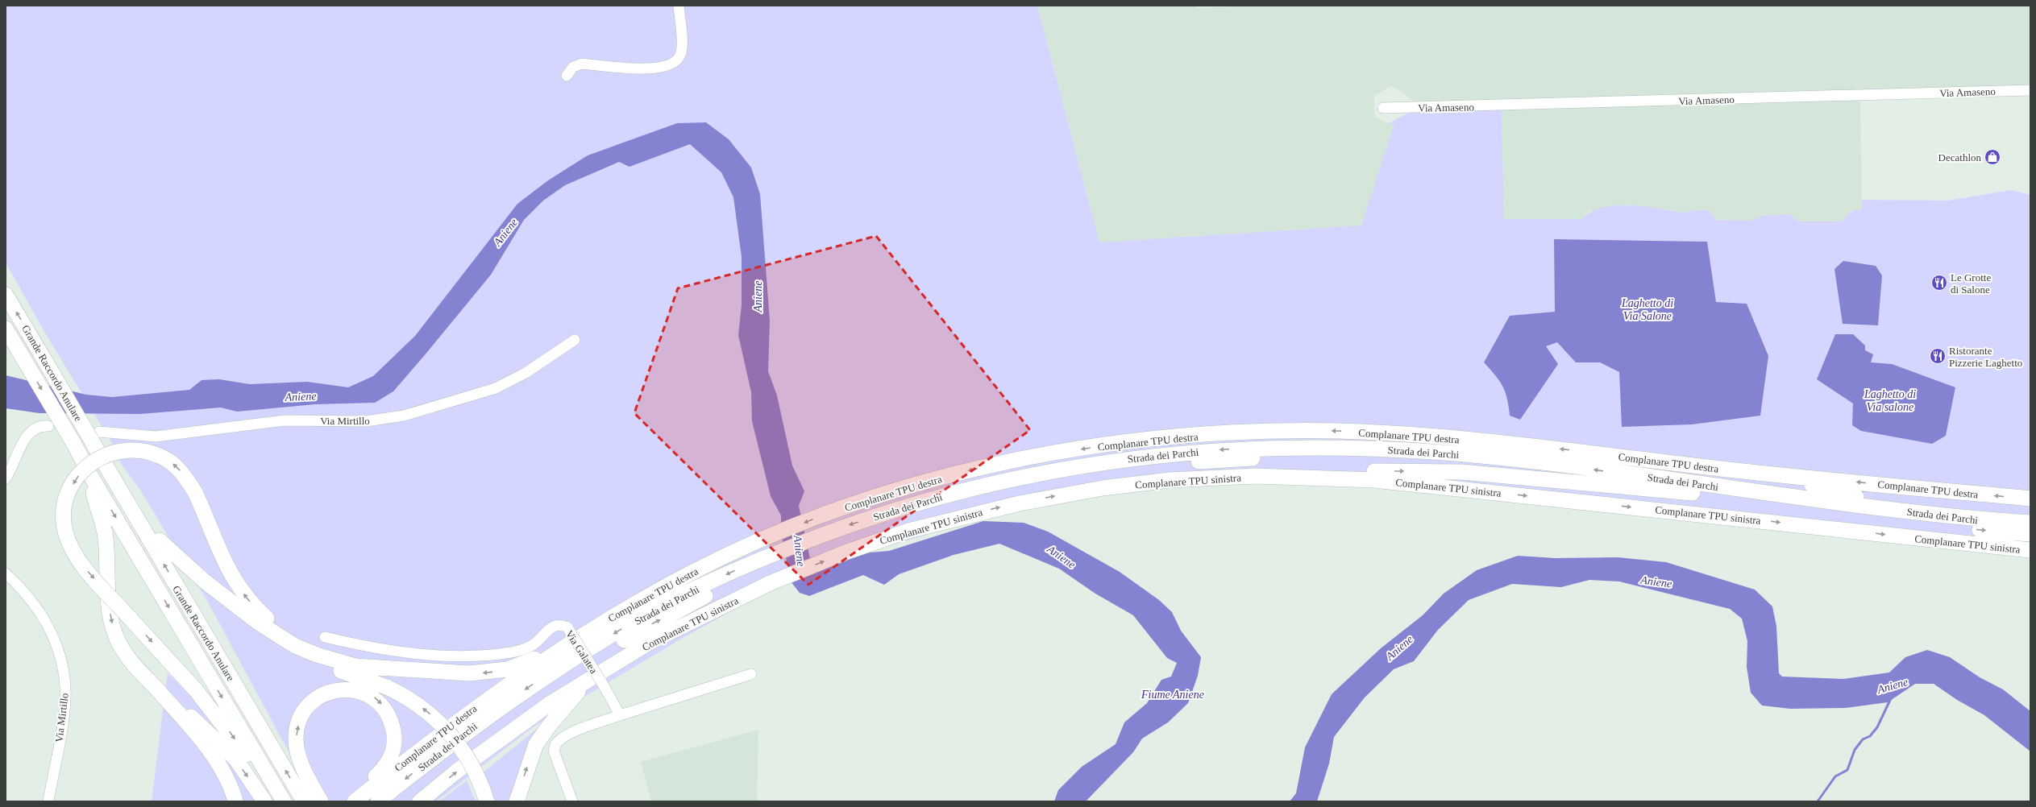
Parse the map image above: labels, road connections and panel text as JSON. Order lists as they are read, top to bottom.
{
  "streets": {
    "highway": [
      "Grande Raccordo Anulare",
      "Complanare TPU destra",
      "Strada dei Parchi",
      "Complanare TPU sinistra"
    ],
    "street": ["Via Amaseno", "Via Mirtillo", "Via Galatea"]
  },
  "crossings": [
    ["Grande Raccordo Anulare", "Via Mirtillo"]
  ],
  "water": [
    "Aniene",
    "Laghetto di Via Salone",
    "Laghetto di Via salone",
    "Fiume Aniene"
  ],
  "places": {
    "shop": ["Decathlon"],
    "restaurant": ["Le Grotte di Salone", "Ristorante Pizzerie Laghetto"]
  }
}
